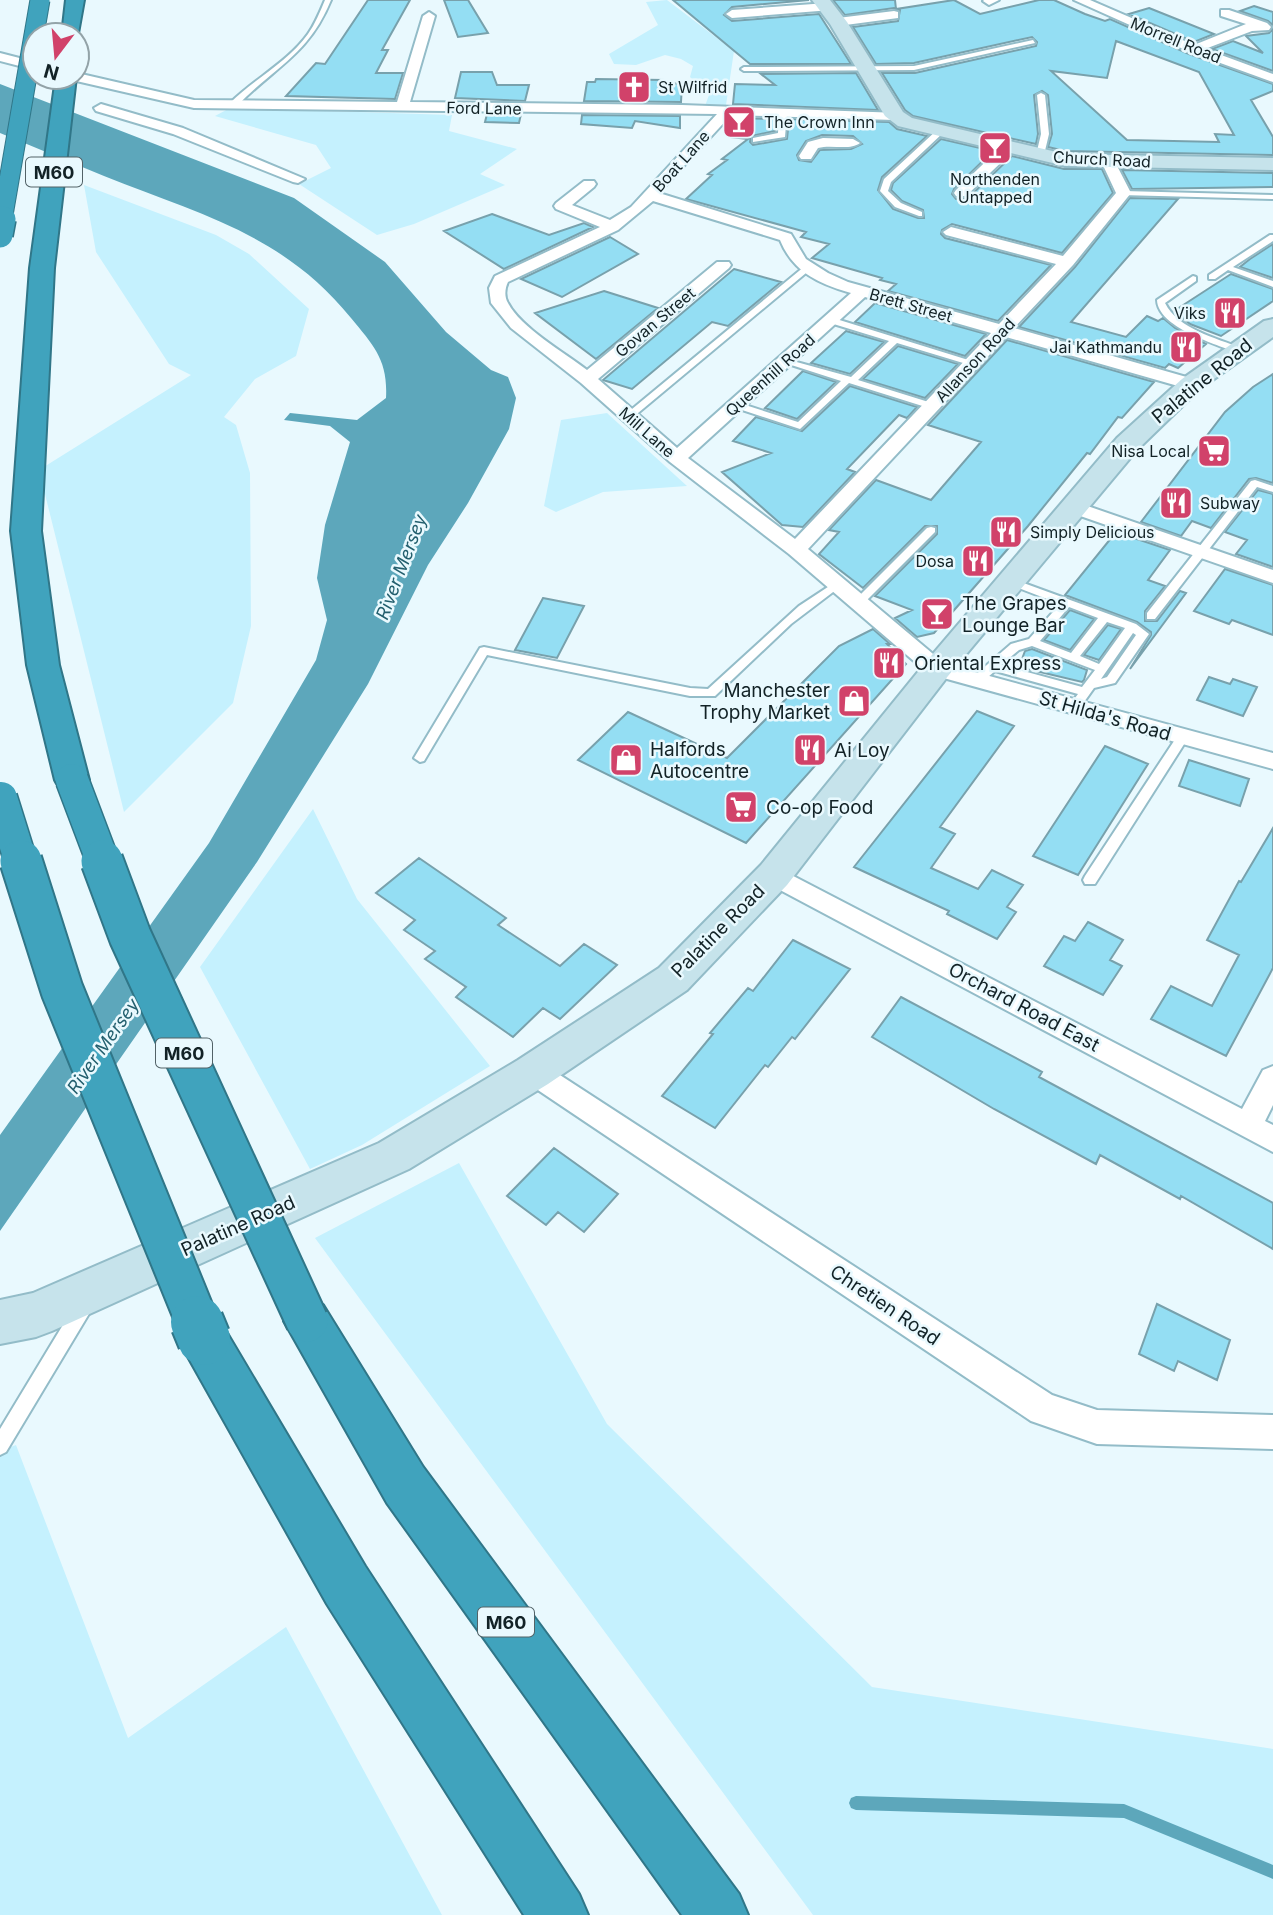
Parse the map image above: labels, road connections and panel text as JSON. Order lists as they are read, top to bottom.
{
  "streets": {
    "highway": ["M60"],
    "main road": ["Church Road", "Palatine Road"],
    "street": [
      "Morrell Road",
      "Ford Lane",
      "Boat Lane",
      "Brett Street",
      "Govan Street",
      "Allanson Road",
      "Queenhill Road",
      "Mill Lane",
      "St Hilda's Road",
      "Orchard Road East",
      "Chretien Road"
    ]
  },
  "crossings": [
    ["Ford Lane", "Church Road"],
    ["Ford Lane", "Boat Lane"],
    ["Boat Lane", "Brett Street"],
    ["Boat Lane", "Mill Lane"],
    ["Brett Street", "Allanson Road"],
    ["Brett Street", "Queenhill Road"],
    ["Brett Street", "Palatine Road"],
    ["Govan Street", "Mill Lane"],
    ["Allanson Road", "Mill Lane"],
    ["Queenhill Road", "Mill Lane"],
    ["Palatine Road", "Mill Lane"],
    ["Palatine Road", "St Hilda's Road"],
    ["Palatine Road", "Orchard Road East"],
    ["Palatine Road", "Chretien Road"],
    ["Mill Lane", "St Hilda's Road"]
  ],
  "water": ["River Mersey"],
  "places": {
    "church": ["St Wilfrid"],
    "bar": ["The Crown Inn", "Northenden Untapped", "The Grapes Lounge Bar"],
    "restaurant": [
      "Viks",
      "Jai Kathmandu",
      "Subway",
      "Simply Delicious",
      "Dosa",
      "Oriental Express",
      "Ai Loy"
    ],
    "supermarket": ["Nisa Local", "Co-op Food"],
    "shop": ["Manchester Trophy Market", "Halfords Autocentre"]
  },
  "north": "bottom"
}
